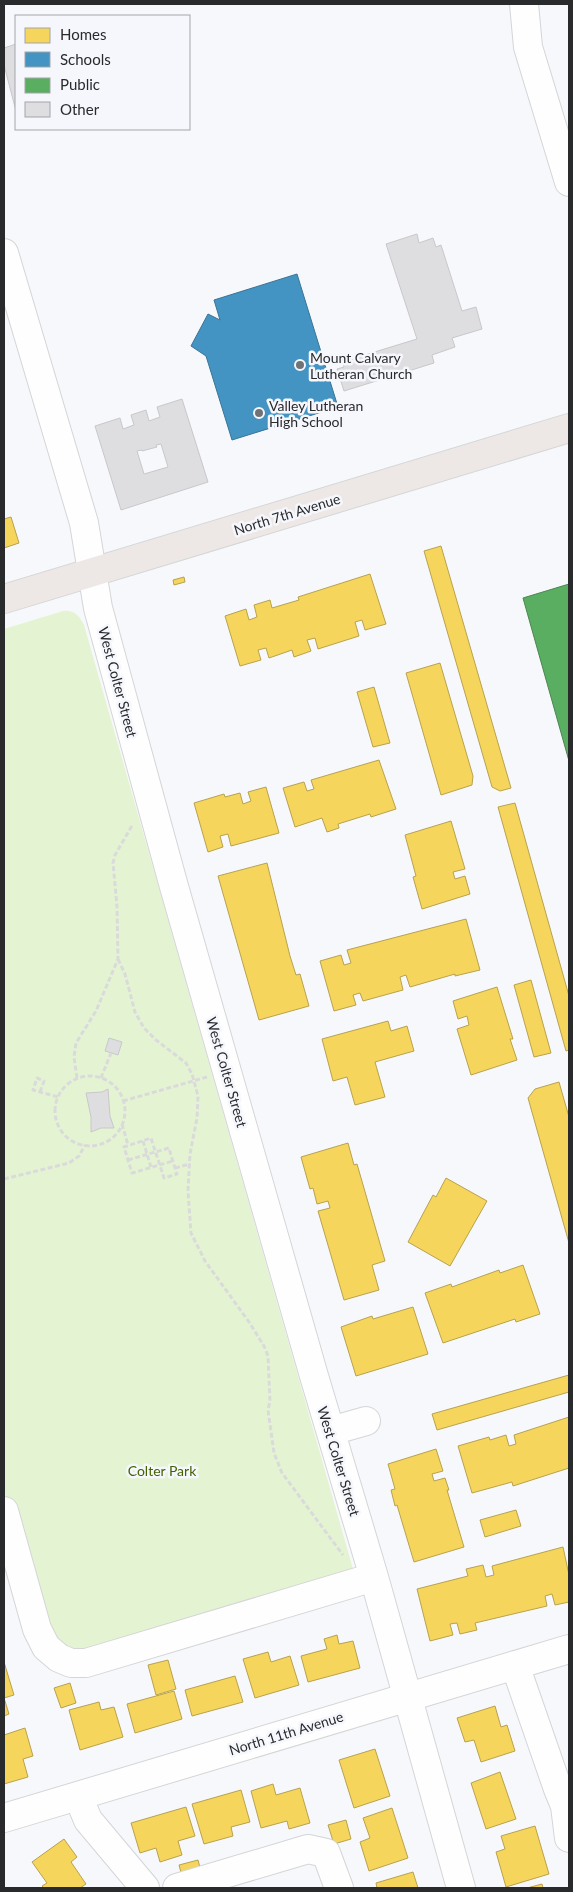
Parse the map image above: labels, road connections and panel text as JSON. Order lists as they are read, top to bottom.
{
  "streets": {
    "main road": ["North 7th Avenue"],
    "street": ["West Colter Street", "North 11th Avenue"]
  },
  "crossings": [
    ["North 7th Avenue", "West Colter Street"],
    ["West Colter Street", "North 11th Avenue"]
  ],
  "parks": ["Colter Park"],
  "places": ["Mount Calvary Lutheran Church", "Valley Lutheran High School"],
  "legend": [
    "Homes",
    "Schools",
    "Public",
    "Other"
  ]
}
